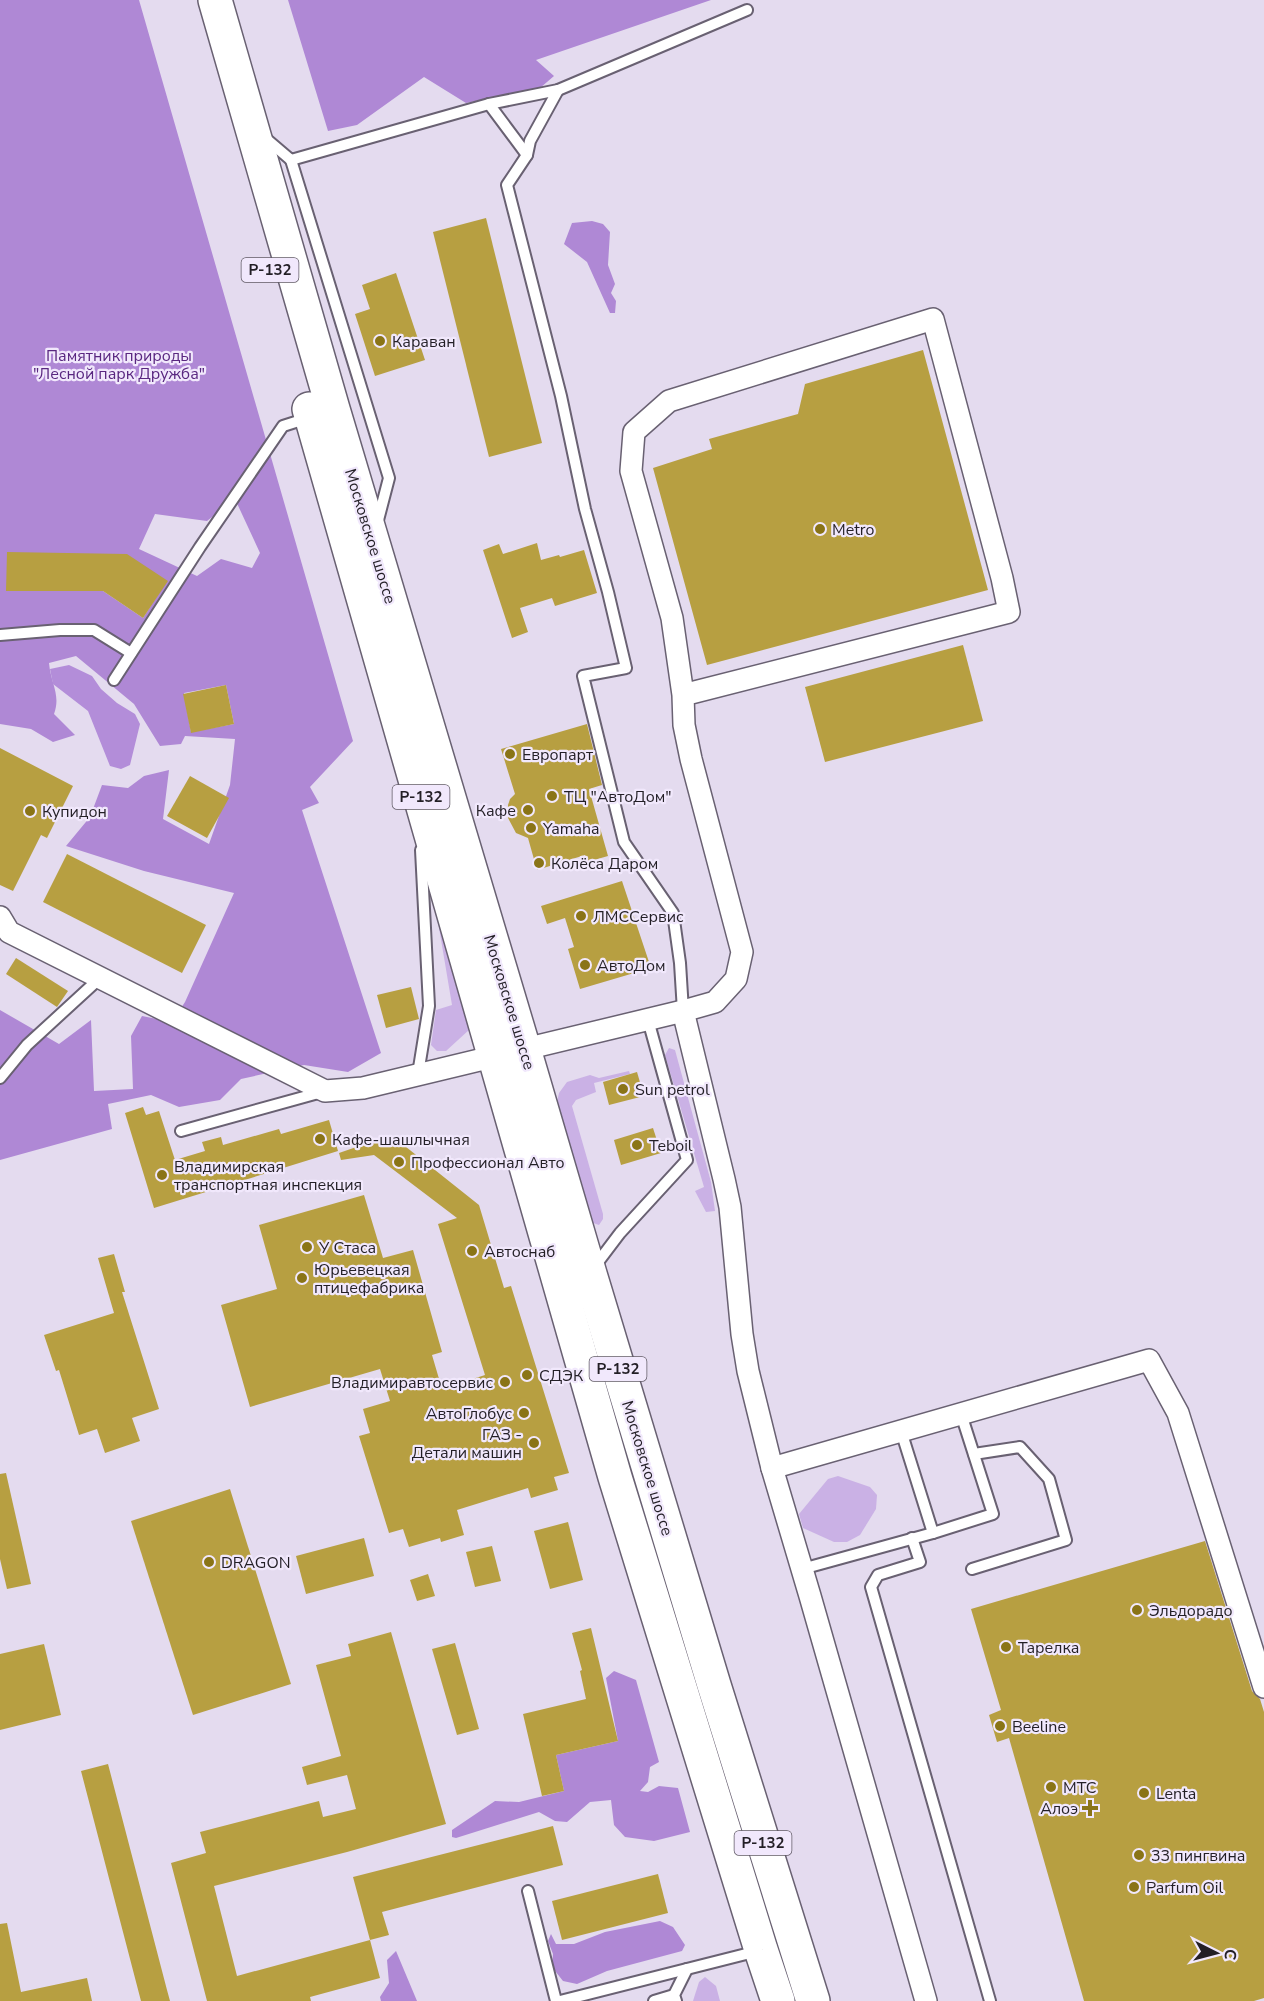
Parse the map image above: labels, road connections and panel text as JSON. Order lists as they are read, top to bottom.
{
  "streets": {
    "highway": ["Р-132", "Московское шоссе"]
  },
  "parks": ["Памятник природы \"Лесной парк Дружба\""],
  "places": {
    "other": [
      "Караван",
      "Metro",
      "Европарт",
      "ТЦ \"АвтоДом\"",
      "Кафе",
      "Купидон",
      "Yamaha",
      "Колёса Даром",
      "ЛМССервис",
      "АвтоДом",
      "Sun petrol",
      "Кафе-шашлычная",
      "Teboil",
      "Профессионал Авто",
      "Владимирская транспортная инспекция",
      "У Стаса",
      "Автоснаб",
      "Юрьевецкая птицефабрика",
      "СДЭК",
      "Владимиравтосервис",
      "АвтоГлобус",
      "ГАЗ - Детали машин",
      "DRAGON",
      "Эльдорадо",
      "Тарелка",
      "Beeline",
      "МТС",
      "Lenta",
      "33 пингвина",
      "Parfum Oil"
    ],
    "health": ["Алоэ"]
  },
  "north": "right"
}
